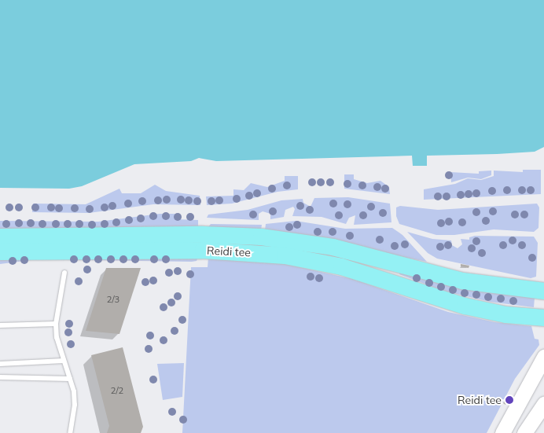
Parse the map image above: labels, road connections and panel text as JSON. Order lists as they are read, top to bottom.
{
  "streets": {
    "main road": ["Reidi tee"]
  },
  "places": ["Reidi tee"],
  "house_numbers": ["2/3", "2/2"]
}
